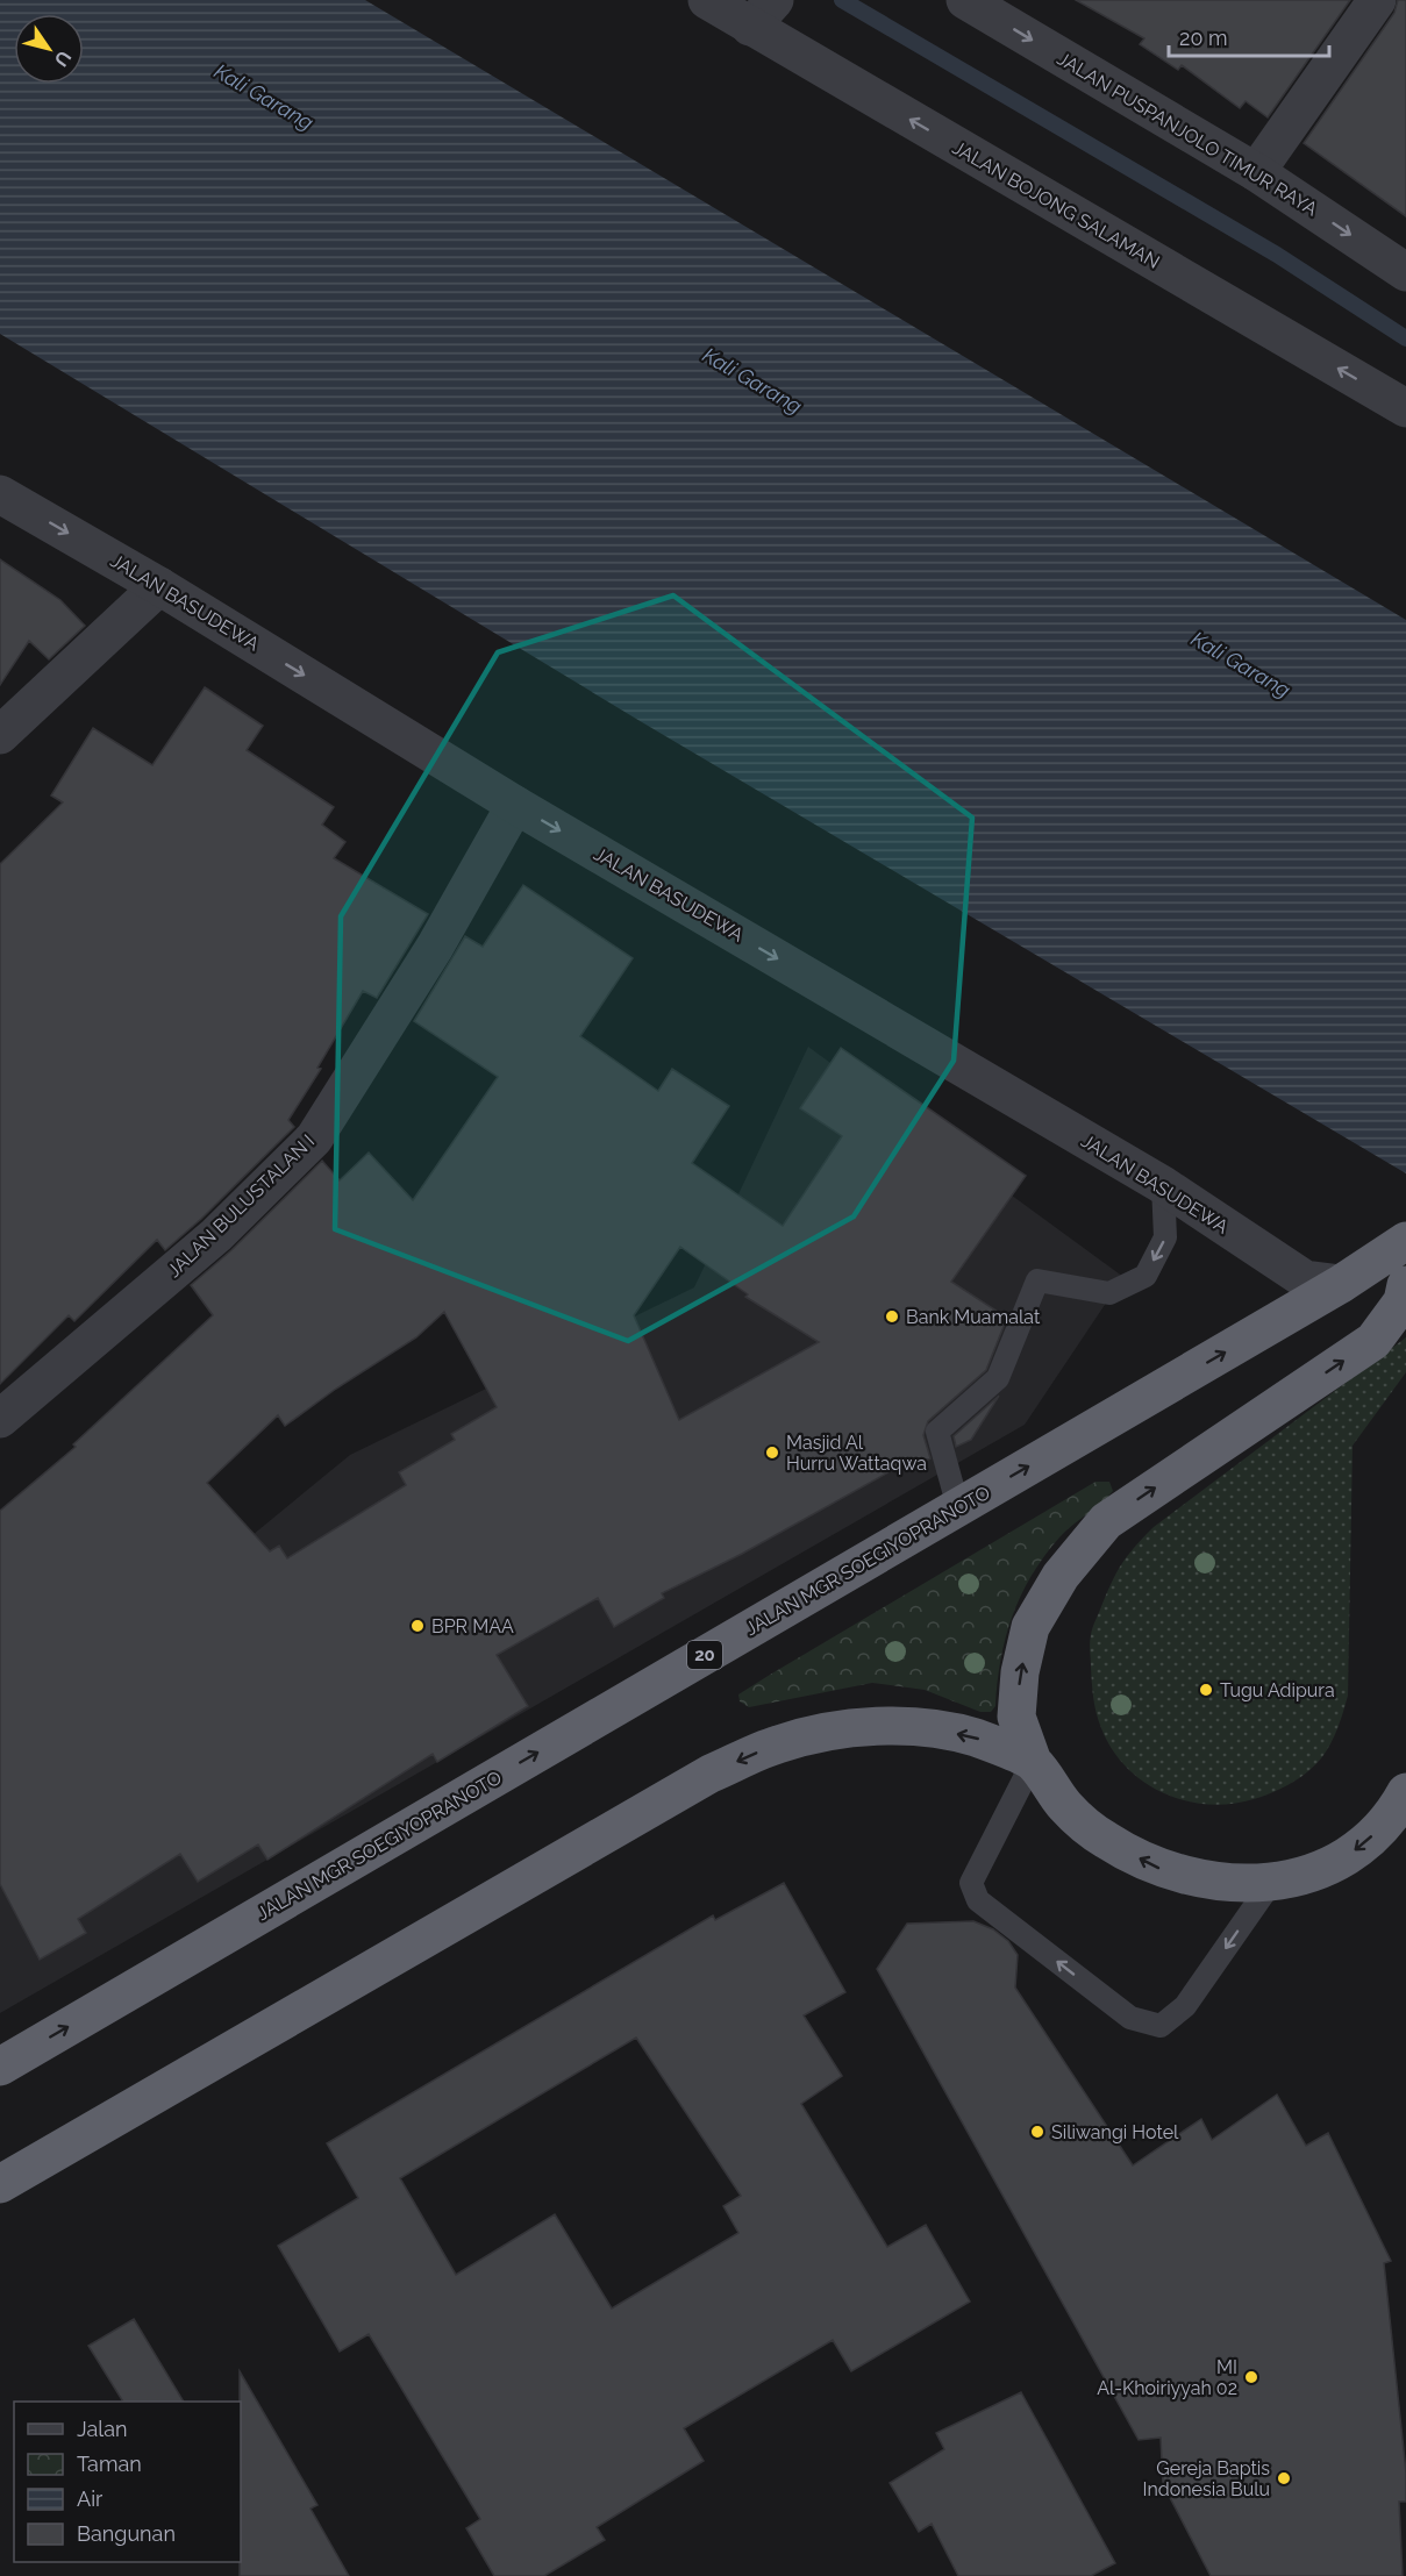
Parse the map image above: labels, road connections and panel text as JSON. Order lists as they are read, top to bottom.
{
  "streets": {
    "highway": ["JALAN MGR SOEGIYOPRANOTO", "20"],
    "street": [
      "JALAN PUSPANJOLO TIMUR RAYA",
      "JALAN BOJONG SALAMAN",
      "JALAN BASUDEWA",
      "JALAN BULUSTALAN I"
    ]
  },
  "crossings": [
    ["JALAN BASUDEWA", "JALAN BULUSTALAN I"],
    ["JALAN BASUDEWA", "JALAN MGR SOEGIYOPRANOTO"]
  ],
  "one_way": ["JALAN PUSPANJOLO TIMUR RAYA", "JALAN BOJONG SALAMAN", "JALAN BASUDEWA"],
  "water": ["Kali Garang"],
  "places": [
    "Bank Muamalat",
    "Masjid Al Hurru Wattaqwa",
    "BPR MAA",
    "Tugu Adipura",
    "Siliwangi Hotel",
    "MI Al-Khoiriyyah 02",
    "Gereja Baptis Indonesia Bulu"
  ],
  "legend": [
    "Jalan",
    "Taman",
    "Air",
    "Bangunan"
  ],
  "scale_bar": "20 m",
  "north": "bottom right"
}
